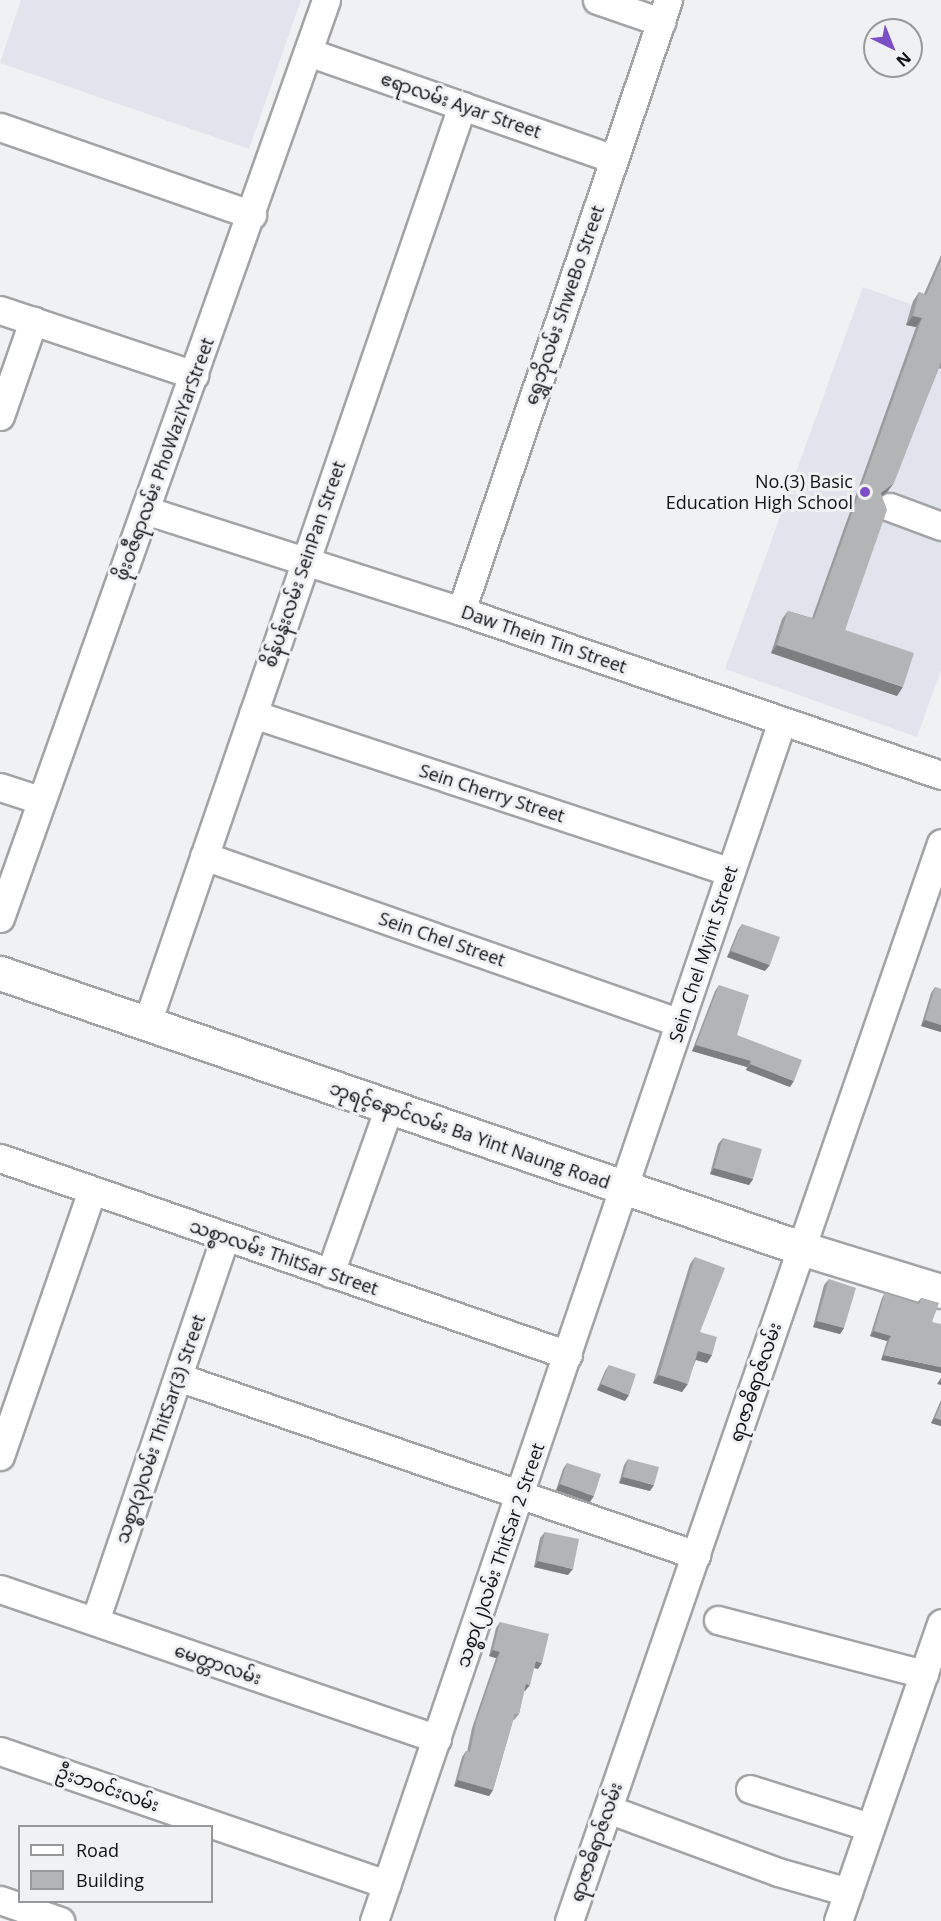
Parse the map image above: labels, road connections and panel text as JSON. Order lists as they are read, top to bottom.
{
  "streets": {
    "main road": ["ဘုရင့်နောင်လမ်း Ba Yint Naung Road"],
    "street": [
      "ဧရာလမ်း Ayar Street",
      "ရွှေဘိုလမ်း ShweBo Street",
      "ဖိုးဝဇီရာလမ်း PhoWaziYarStreet",
      "စိန်ပန်းလမ်း SeinPan Street",
      "Daw Thein Tin Street",
      "Sein Cherry Street",
      "Sein Chel Street",
      "Sein Chel Myint Street",
      "သစ္စာလမ်း ThitSar Street",
      "ရာဇာဓိရာဇ်လမ်း",
      "သစ္စာ(၃)လမ်း ThitSar(3) Street",
      "သစ္စာ(၂)လမ်း ThitSar 2 Street",
      "မေတ္တာလမ်း",
      "ဦးဘဝင်းလမ်း"
    ]
  },
  "crossings": [
    ["ဧရာလမ်း Ayar Street", "ရွှေဘိုလမ်း ShweBo Street"],
    ["ဧရာလမ်း Ayar Street", "ဖိုးဝဇီရာလမ်း PhoWaziYarStreet"],
    ["ဧရာလမ်း Ayar Street", "စိန်ပန်းလမ်း SeinPan Street"],
    ["ရွှေဘိုလမ်း ShweBo Street", "Daw Thein Tin Street"],
    ["ဖိုးဝဇီရာလမ်း PhoWaziYarStreet", "Daw Thein Tin Street"],
    ["စိန်ပန်းလမ်း SeinPan Street", "Daw Thein Tin Street"],
    ["စိန်ပန်းလမ်း SeinPan Street", "Sein Cherry Street"],
    ["စိန်ပန်းလမ်း SeinPan Street", "Sein Chel Street"],
    ["စိန်ပန်းလမ်း SeinPan Street", "ဘုရင့်နောင်လမ်း Ba Yint Naung Road"],
    ["Daw Thein Tin Street", "Sein Chel Myint Street"],
    ["Sein Cherry Street", "Sein Chel Myint Street"],
    ["Sein Chel Street", "Sein Chel Myint Street"],
    ["Sein Chel Myint Street", "ဘုရင့်နောင်လမ်း Ba Yint Naung Road"],
    ["Sein Chel Myint Street", "သစ္စာ(၂)လမ်း ThitSar 2 Street"],
    ["ဘုရင့်နောင်လမ်း Ba Yint Naung Road", "ရာဇာဓိရာဇ်လမ်း"],
    ["ဘုရင့်နောင်လမ်း Ba Yint Naung Road", "သစ္စာ(၂)လမ်း ThitSar 2 Street"],
    ["သစ္စာလမ်း ThitSar Street", "သစ္စာ(၃)လမ်း ThitSar(3) Street"],
    ["သစ္စာလမ်း ThitSar Street", "သစ္စာ(၂)လမ်း ThitSar 2 Street"],
    ["သစ္စာ(၃)လမ်း ThitSar(3) Street", "မေတ္တာလမ်း"],
    ["သစ္စာ(၂)လမ်း ThitSar 2 Street", "မေတ္တာလမ်း"],
    ["သစ္စာ(၂)လမ်း ThitSar 2 Street", "ဦးဘဝင်းလမ်း"]
  ],
  "places": ["No.(3) Basic Education High School"],
  "legend": ["Road", "Building"],
  "north": "bottom right"
}
